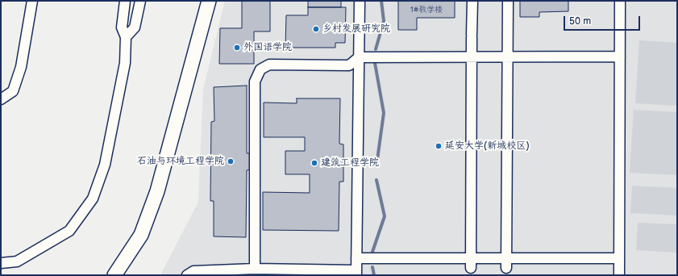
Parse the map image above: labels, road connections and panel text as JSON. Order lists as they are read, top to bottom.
{
  "places": [
    "乡村发展研究院",
    "外国语学院",
    "延安大学(新城校区)",
    "石油与环境工程学院",
    "建筑工程学院"
  ],
  "house_numbers": ["1#教学楼"],
  "scale_bar": "50 m"
}
